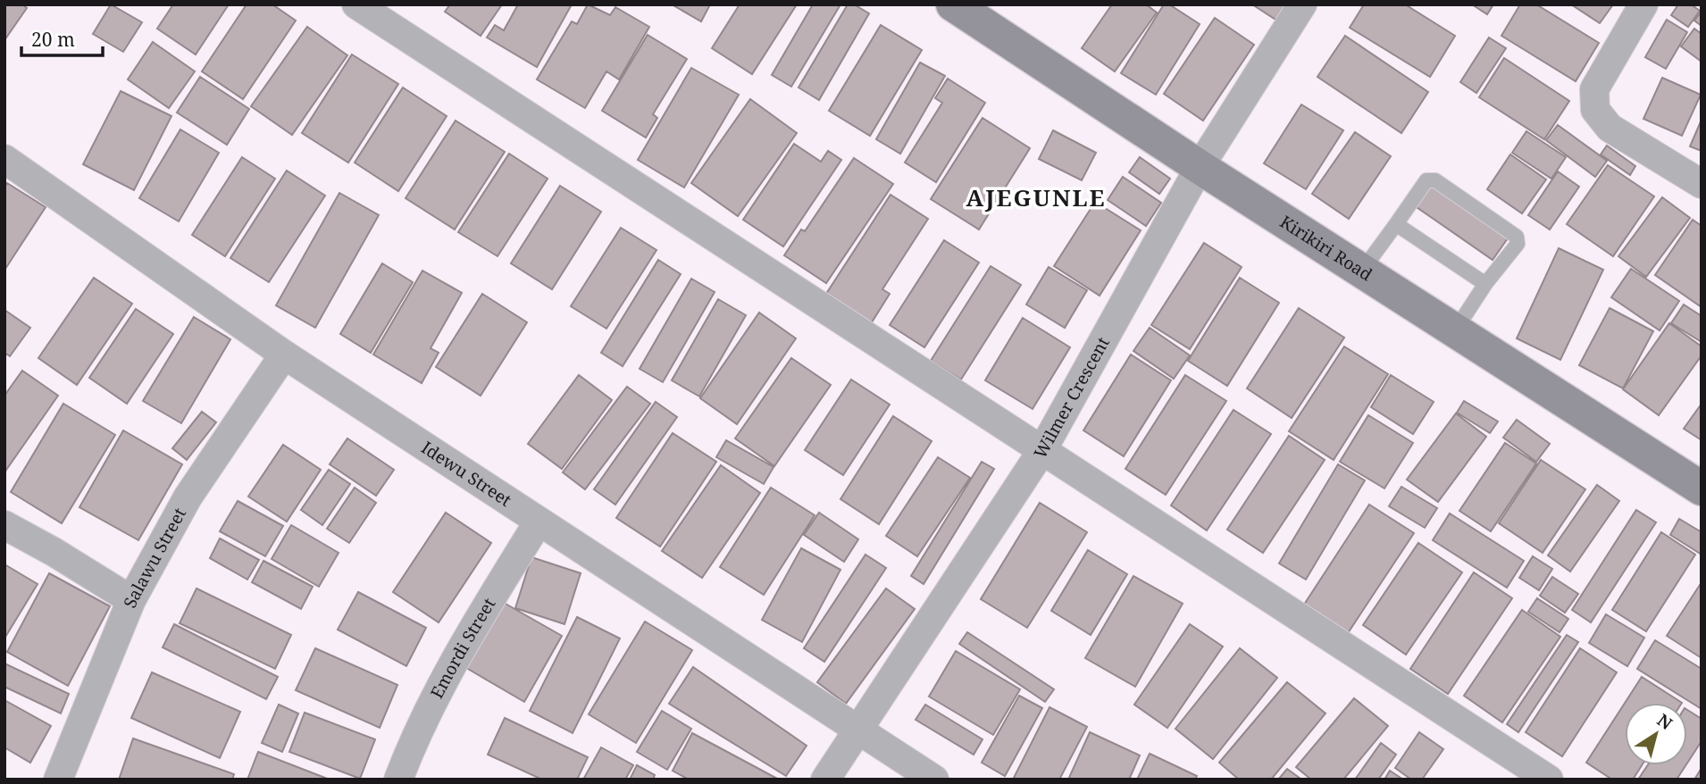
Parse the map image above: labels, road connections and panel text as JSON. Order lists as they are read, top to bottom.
{
  "streets": {
    "main road": ["Kirikiri Road"],
    "street": [
      "Wilmer Crescent",
      "Idewu Street",
      "Salawu Street",
      "Emordi Street"
    ]
  },
  "crossings": [
    ["Kirikiri Road", "Wilmer Crescent"],
    ["Wilmer Crescent", "Idewu Street"],
    ["Idewu Street", "Salawu Street"],
    ["Idewu Street", "Emordi Street"]
  ],
  "districts": ["AJEGUNLE"],
  "scale_bar": "20 m",
  "north": "top right"
}
